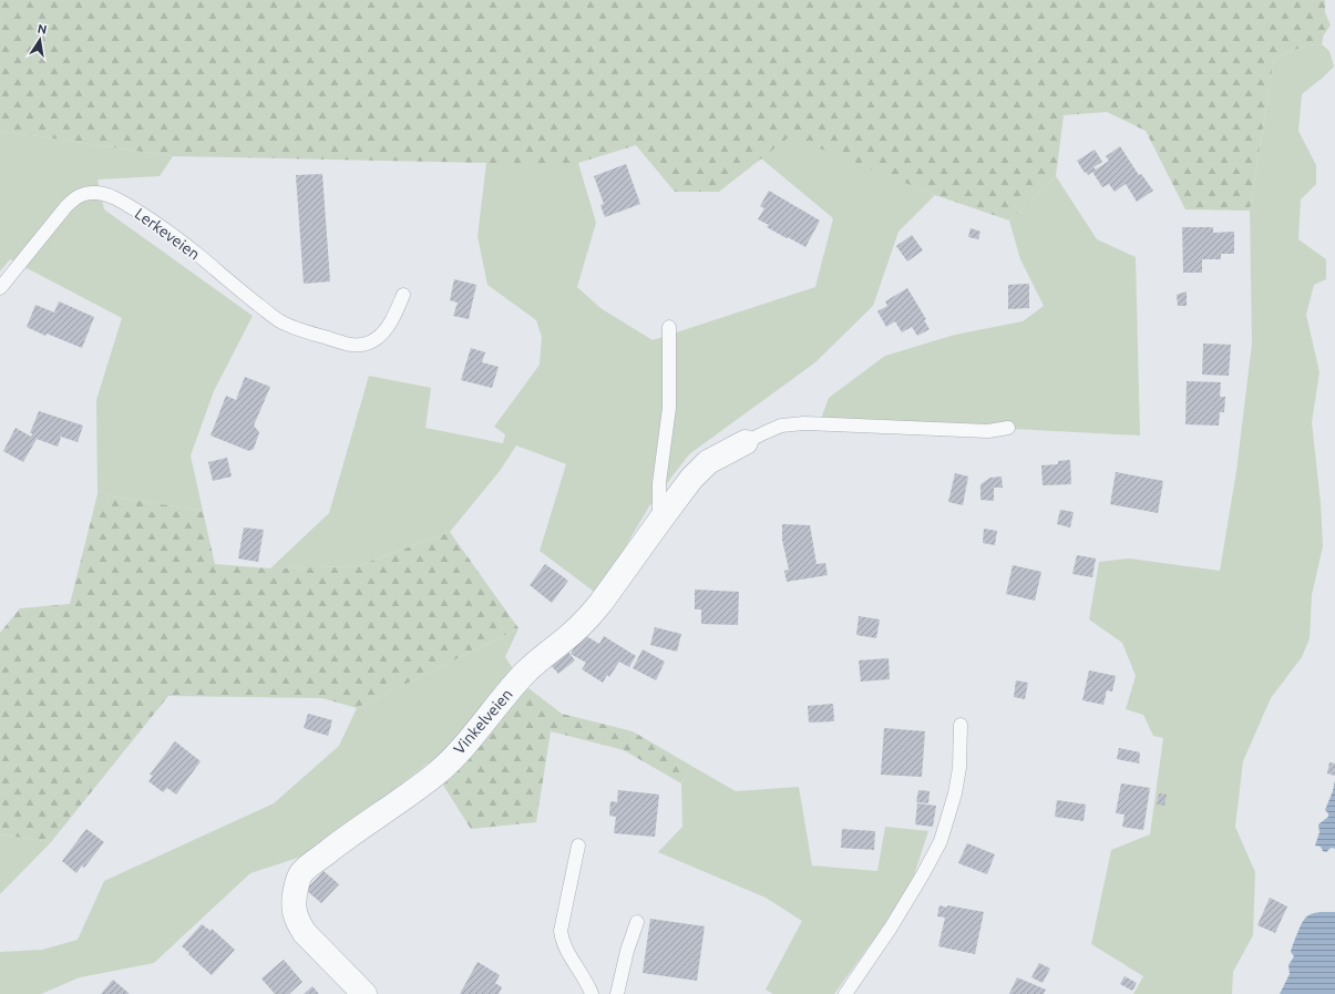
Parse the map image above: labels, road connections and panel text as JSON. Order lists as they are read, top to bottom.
{
  "streets": {
    "street": ["Vinkelveien"],
    "lane": ["Lerkeveien"]
  },
  "north": "top"
}
